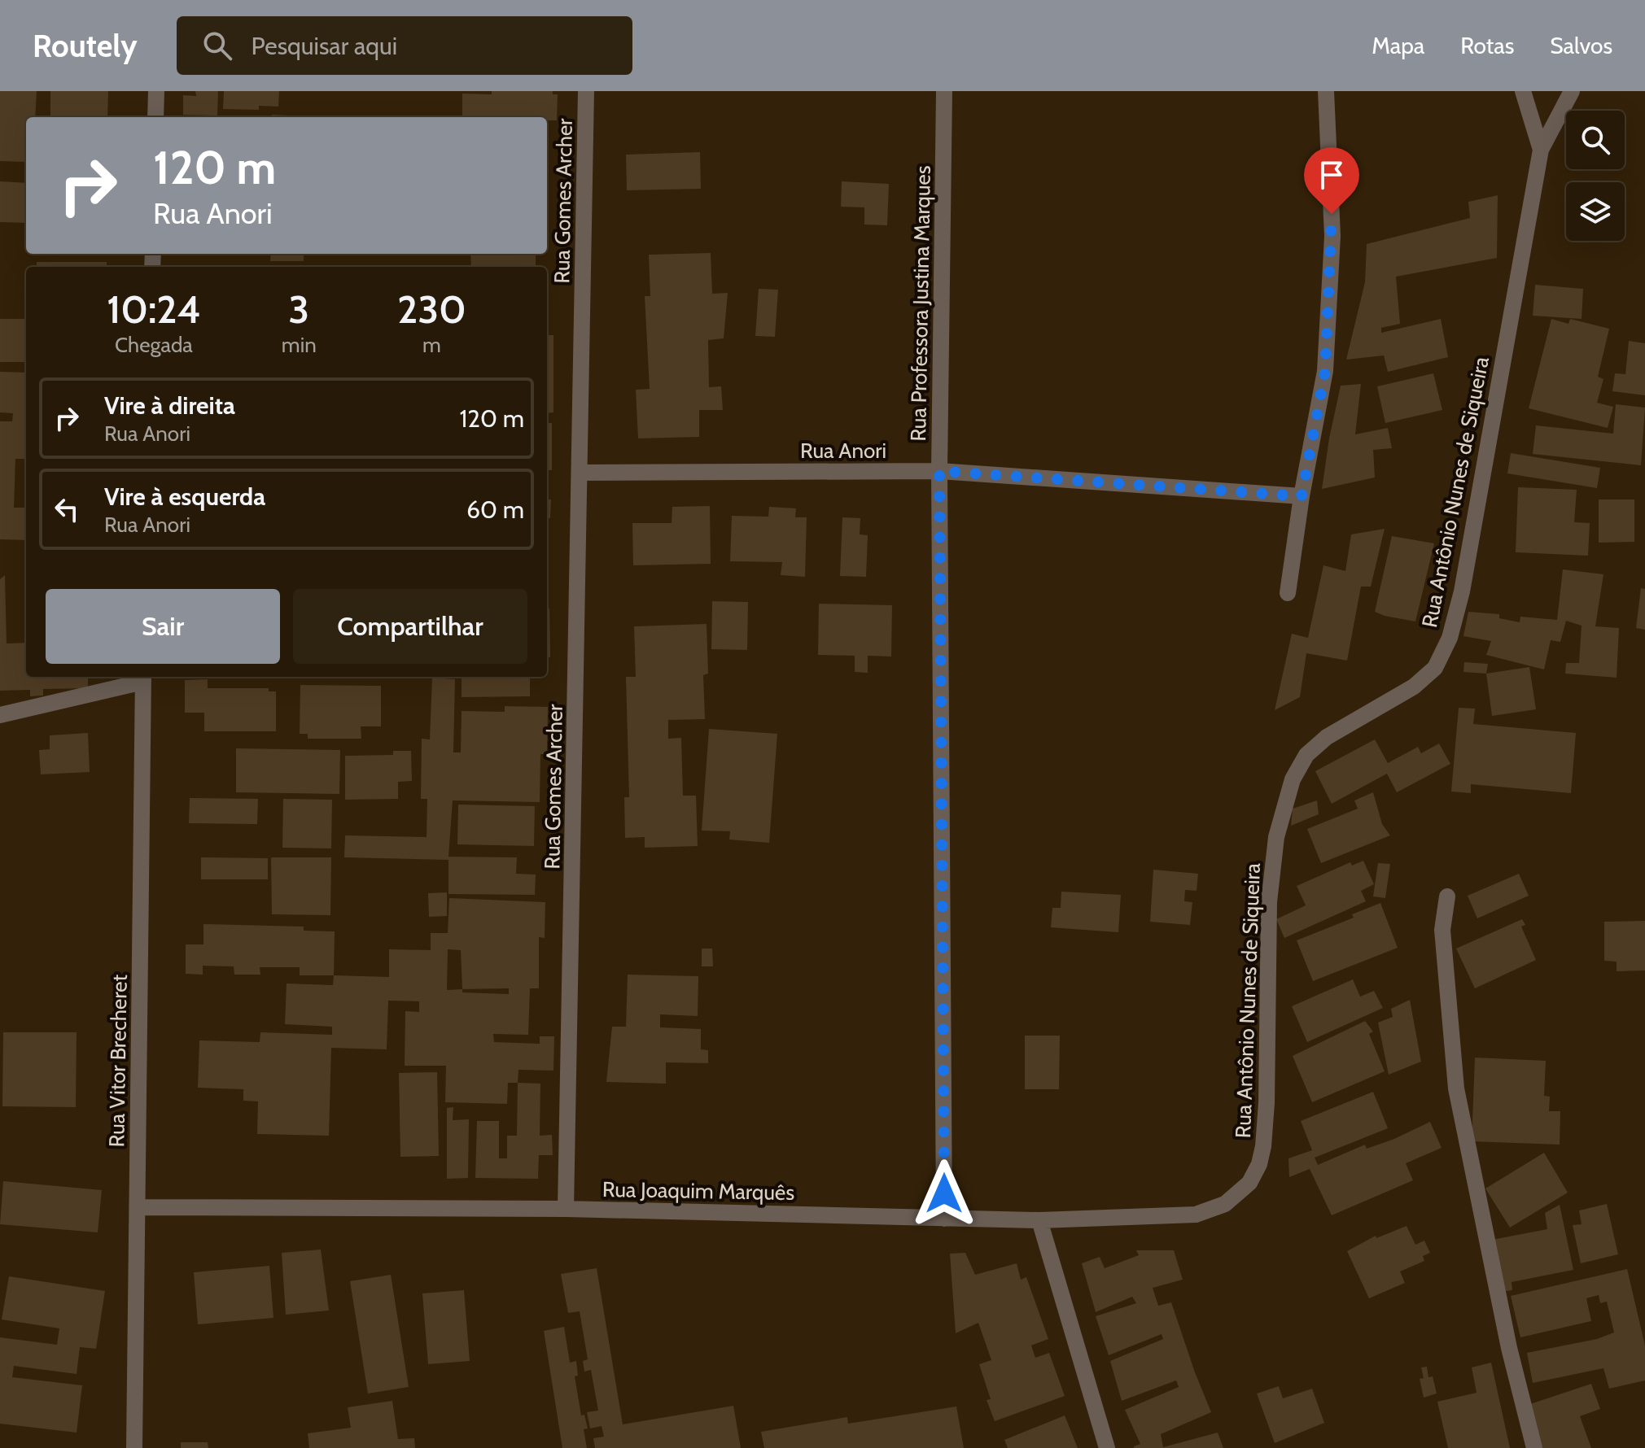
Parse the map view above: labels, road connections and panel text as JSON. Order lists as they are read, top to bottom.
{
  "streets": {
    "street": [
      "Rua Gomes Archer",
      "Rua Professora Justina Marques",
      "Rua Anori",
      "Rua Antônio Nunes de Siqueira",
      "Rua Vitor Brecheret",
      "Rua Joaquim Marquês"
    ]
  },
  "crossings": [
    ["Rua Gomes Archer", "Rua Anori"],
    ["Rua Gomes Archer", "Rua Joaquim Marquês"],
    ["Rua Professora Justina Marques", "Rua Anori"],
    ["Rua Professora Justina Marques", "Rua Joaquim Marquês"],
    ["Rua Antônio Nunes de Siqueira", "Rua Joaquim Marquês"],
    ["Rua Vitor Brecheret", "Rua Joaquim Marquês"]
  ],
  "page": {
    "header": "Routely",
    "search": "Pesquisar aqui",
    "nav": ["Mapa", "Rotas", "Salvos"],
    "turn": ["120 m", "Rua Anori"],
    "eta": [
      "10:24",
      "Chegada",
      "3",
      "min",
      "230",
      "m"
    ],
    "list": [
      {
        "name": "Vire à direita",
        "note": "Rua Anori",
        "value": "120 m"
      },
      {
        "name": "Vire à esquerda",
        "note": "Rua Anori",
        "value": "60 m"
      }
    ],
    "buttons": ["Sair", "Compartilhar"]
  }
}
